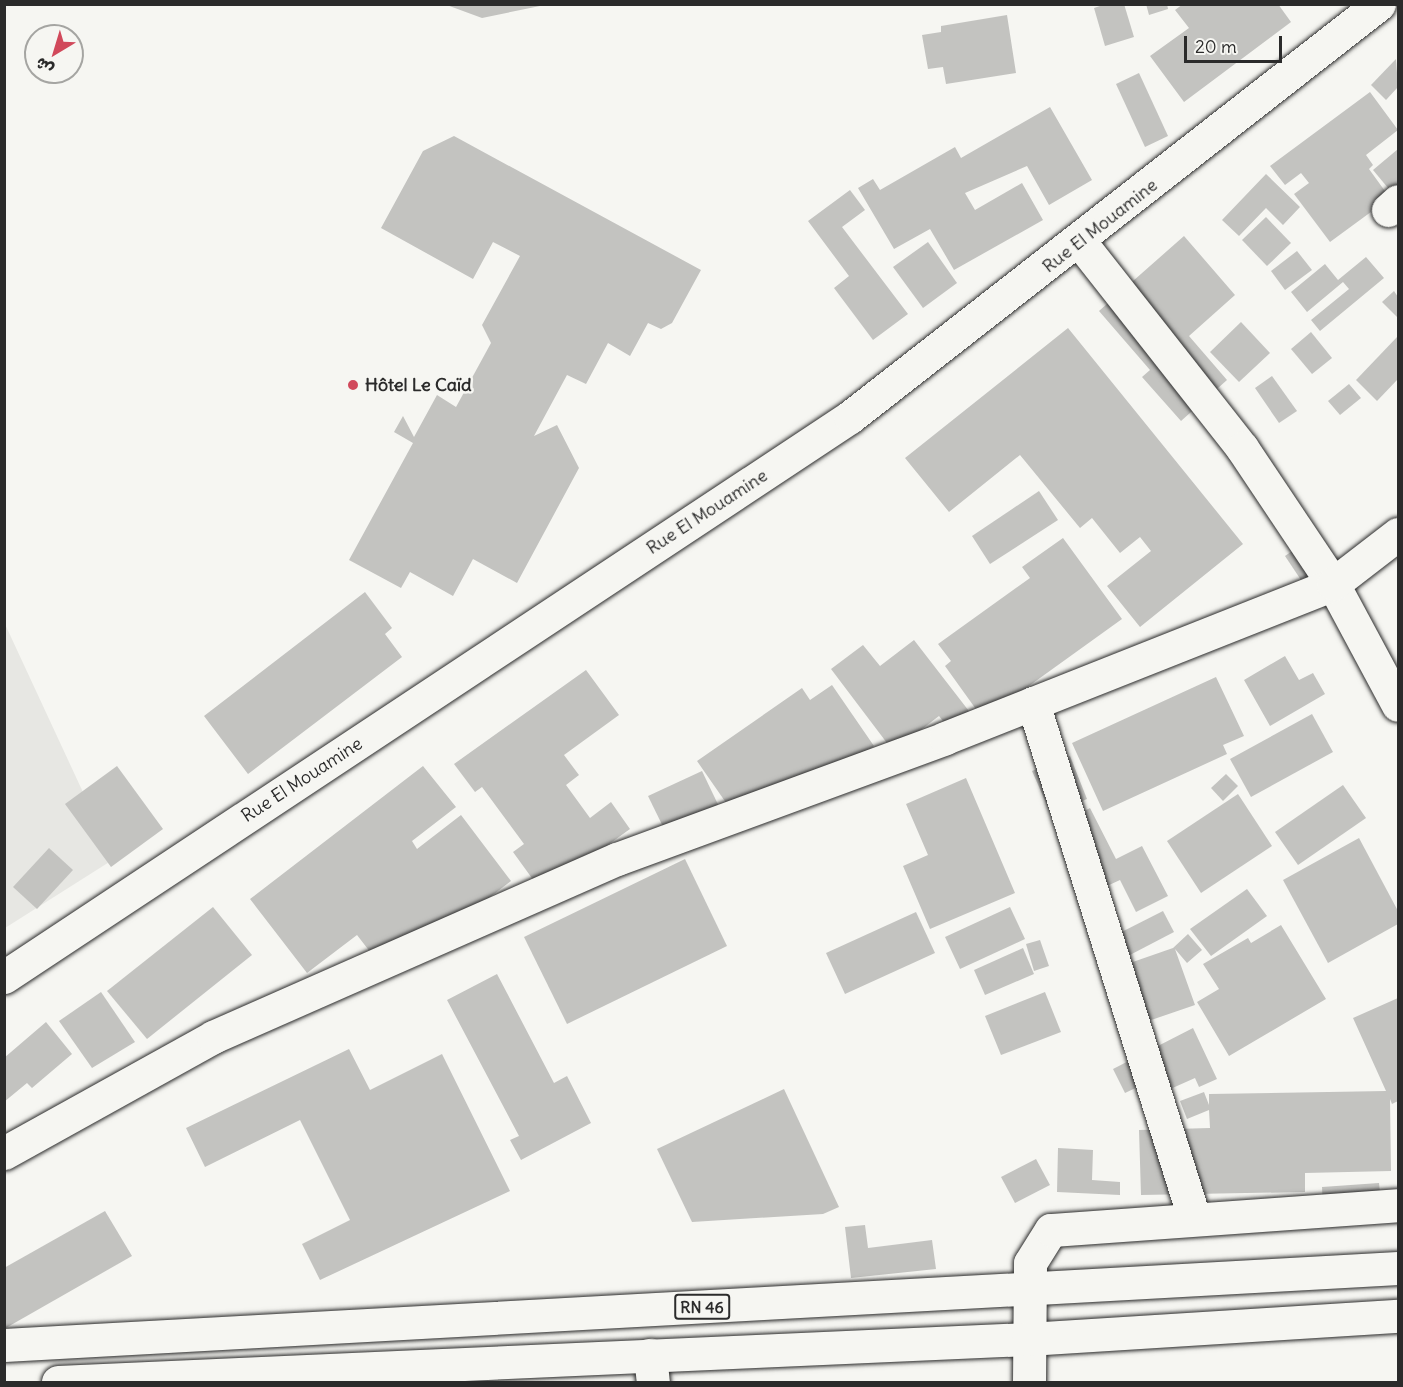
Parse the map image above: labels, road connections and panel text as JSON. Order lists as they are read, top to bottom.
{
  "streets": {
    "main road": ["Rue El Mouamine", "RN 46"]
  },
  "places": ["Hôtel Le Caïd"],
  "scale_bar": "20 m",
  "north": "bottom left"
}
